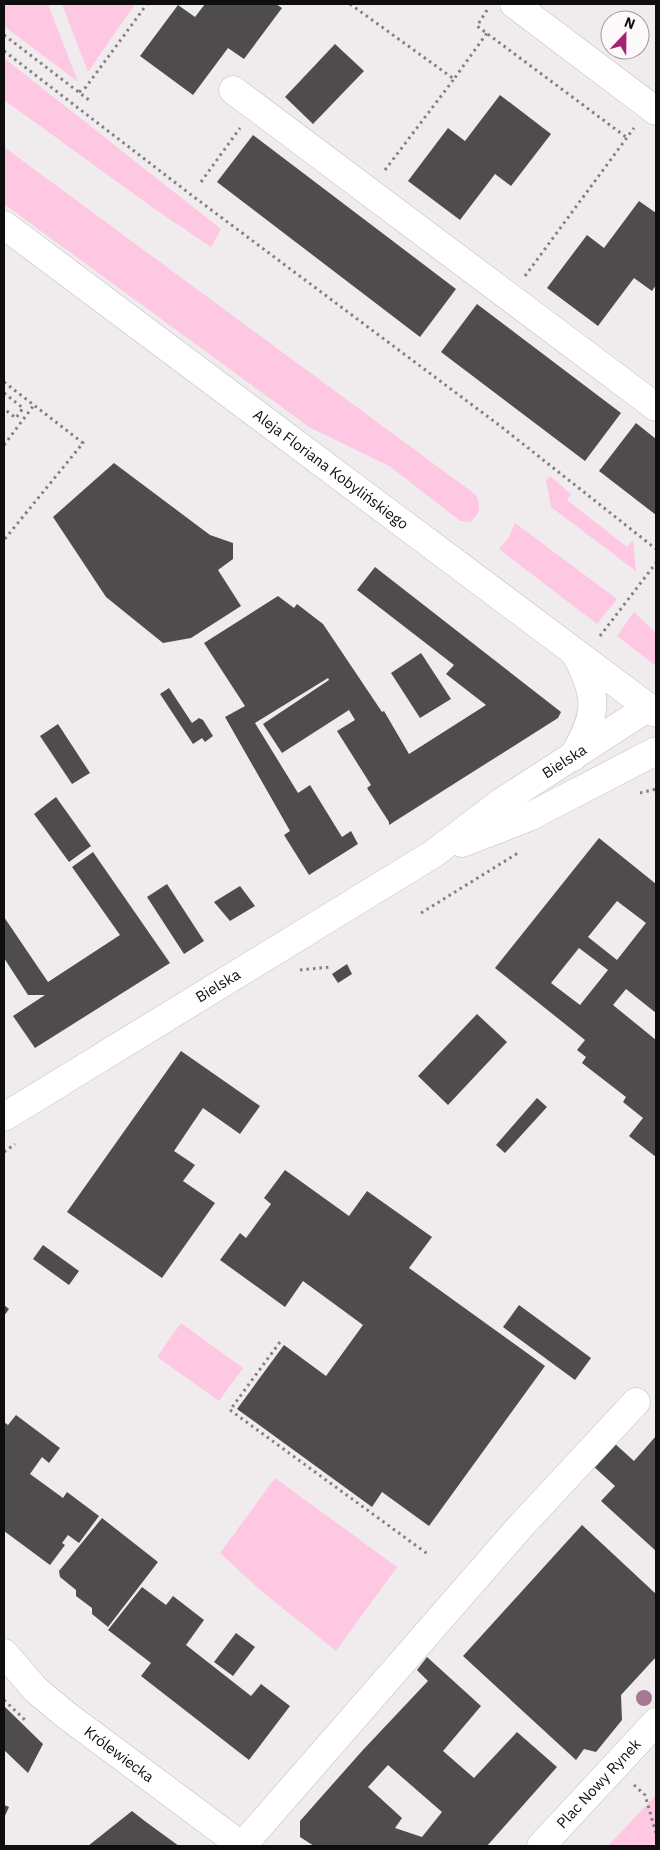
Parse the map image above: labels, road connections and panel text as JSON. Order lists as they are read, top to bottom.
{
  "streets": {
    "street": [
      "Aleja Floriana Kobylińskiego",
      "Bielska",
      "Królewiecka",
      "Plac Nowy Rynek"
    ]
  },
  "crossings": [
    ["Aleja Floriana Kobylińskiego", "Bielska"]
  ],
  "north": "top"
}
